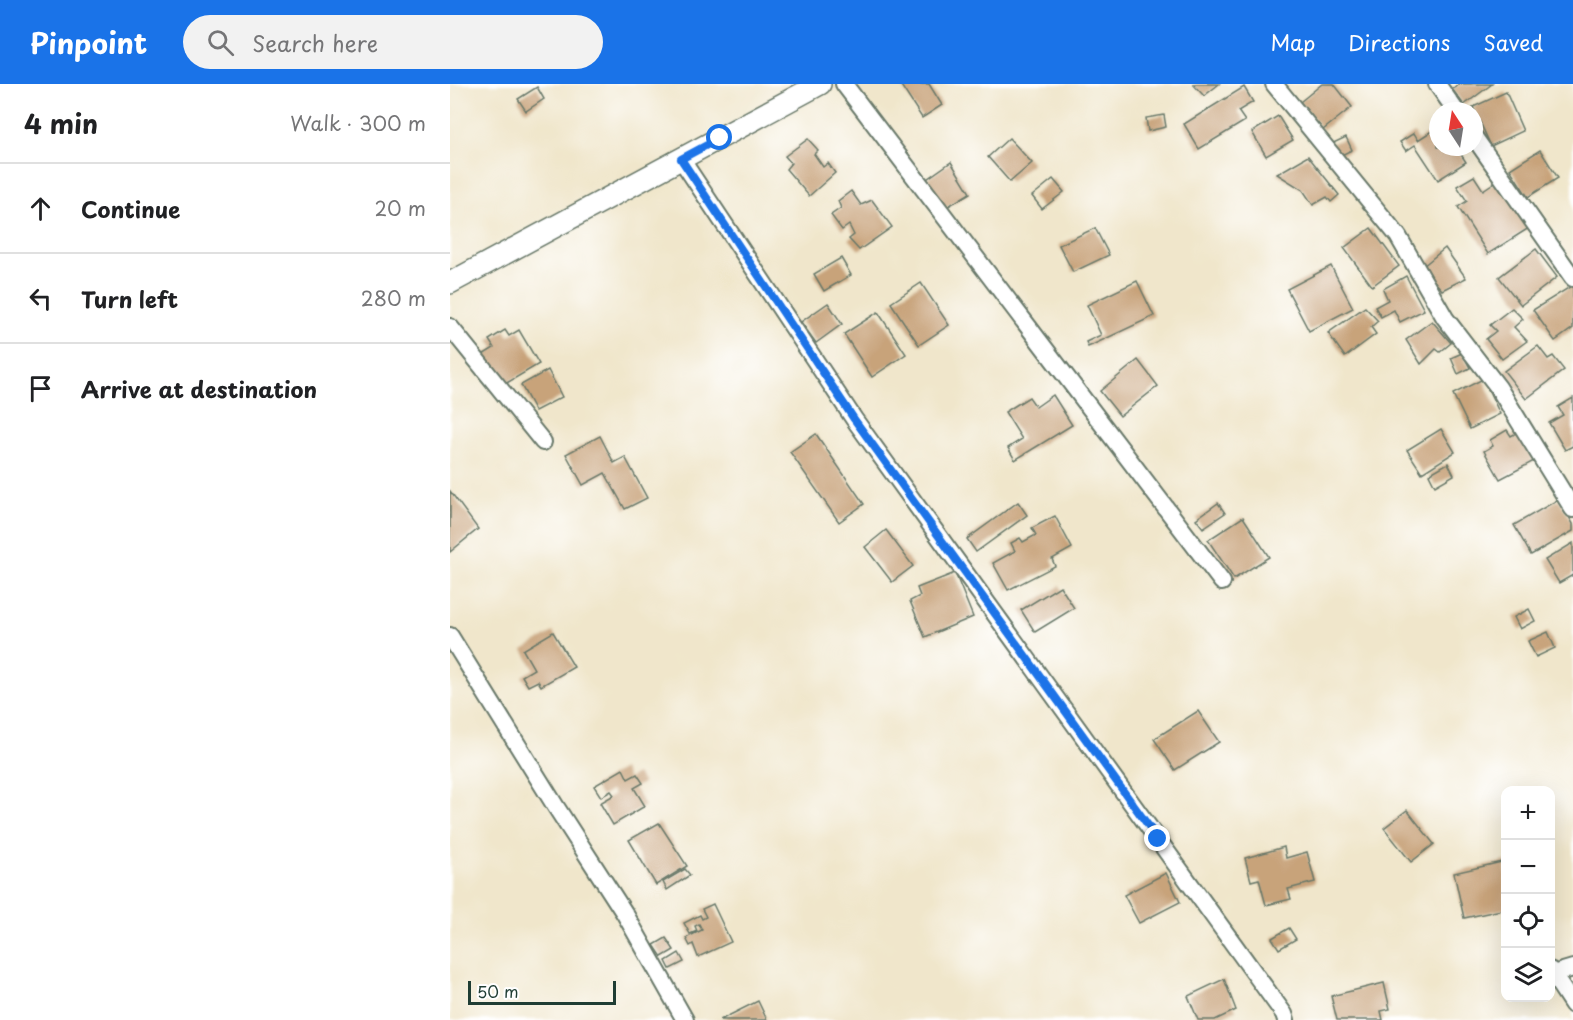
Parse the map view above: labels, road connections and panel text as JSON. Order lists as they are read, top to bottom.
{
  "scale_bar": "50 m",
  "north": "top",
  "page": {
    "header": "Pinpoint",
    "search": "Search here",
    "nav": ["Map", "Directions", "Saved"],
    "heading": ["4 min", "Walk · 300 m"],
    "list": [
      ["Continue", "20 m"],
      ["Turn left", "280 m"],
      "Arrive at destination"
    ],
    "map_buttons": ["+", "−"],
    "scale": "50 m"
  }
}
